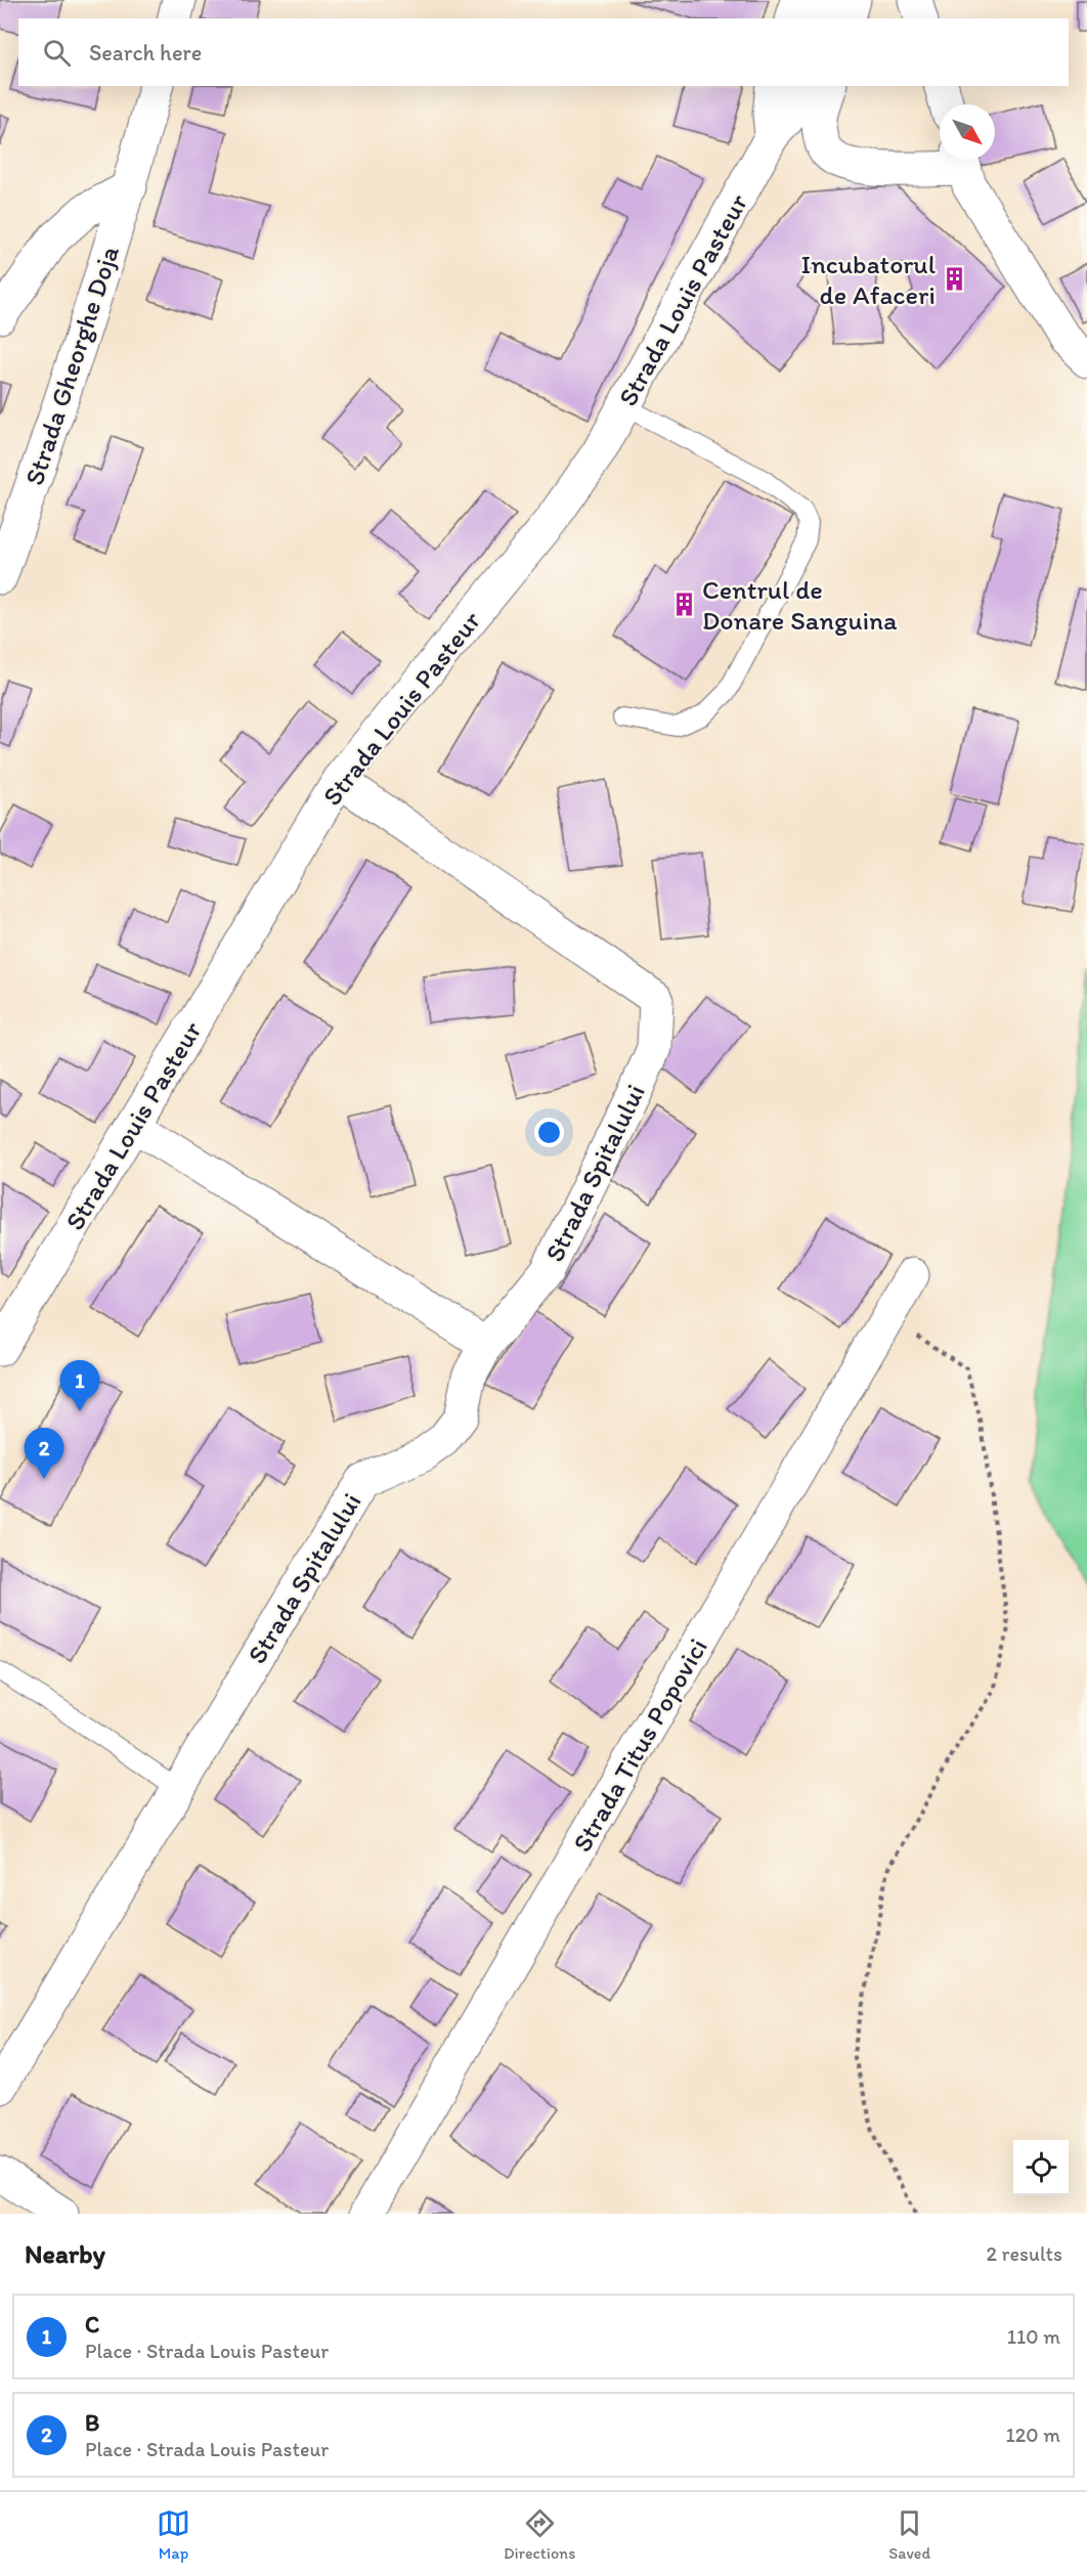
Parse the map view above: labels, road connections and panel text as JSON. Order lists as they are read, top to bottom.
{
  "streets": {
    "street": [
      "Strada Louis Pasteur",
      "Strada Gheorghe Doja",
      "Strada Spitalului",
      "Strada Titus Popovici"
    ]
  },
  "crossings": [
    ["Strada Louis Pasteur", "Strada Spitalului"]
  ],
  "places": {
    "building": ["Incubatorul de Afaceri", "Centrul de Donare Sanguina"]
  },
  "north": "bottom right",
  "page": {
    "search": "Search here",
    "pins": ["1", "2"],
    "heading": ["Nearby", "2 results"],
    "list": [
      {
        "mark": "1",
        "name": "C",
        "note": "Place · Strada Louis Pasteur",
        "value": "110 m"
      },
      {
        "mark": "2",
        "name": "B",
        "note": "Place · Strada Louis Pasteur",
        "value": "120 m"
      }
    ],
    "nav": ["Map", "Directions", "Saved"]
  }
}
